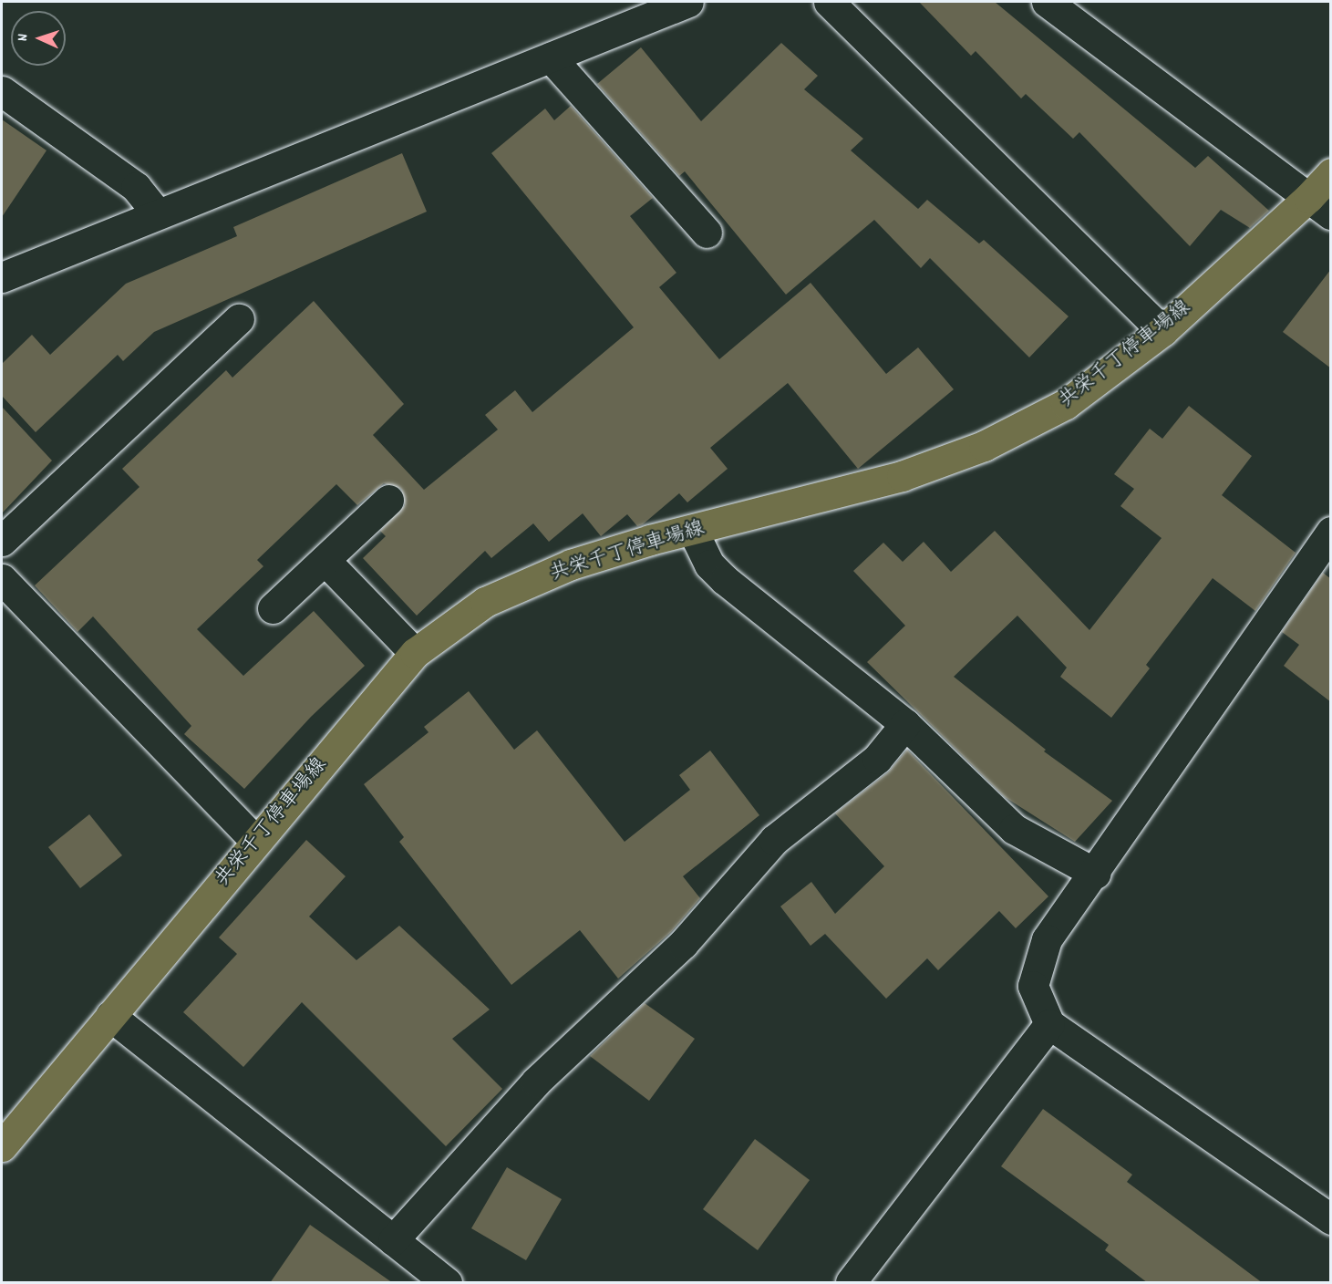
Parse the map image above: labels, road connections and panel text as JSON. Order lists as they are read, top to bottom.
{
  "streets": {
    "main road": ["共栄千丁停車場線"]
  },
  "north": "left"
}
